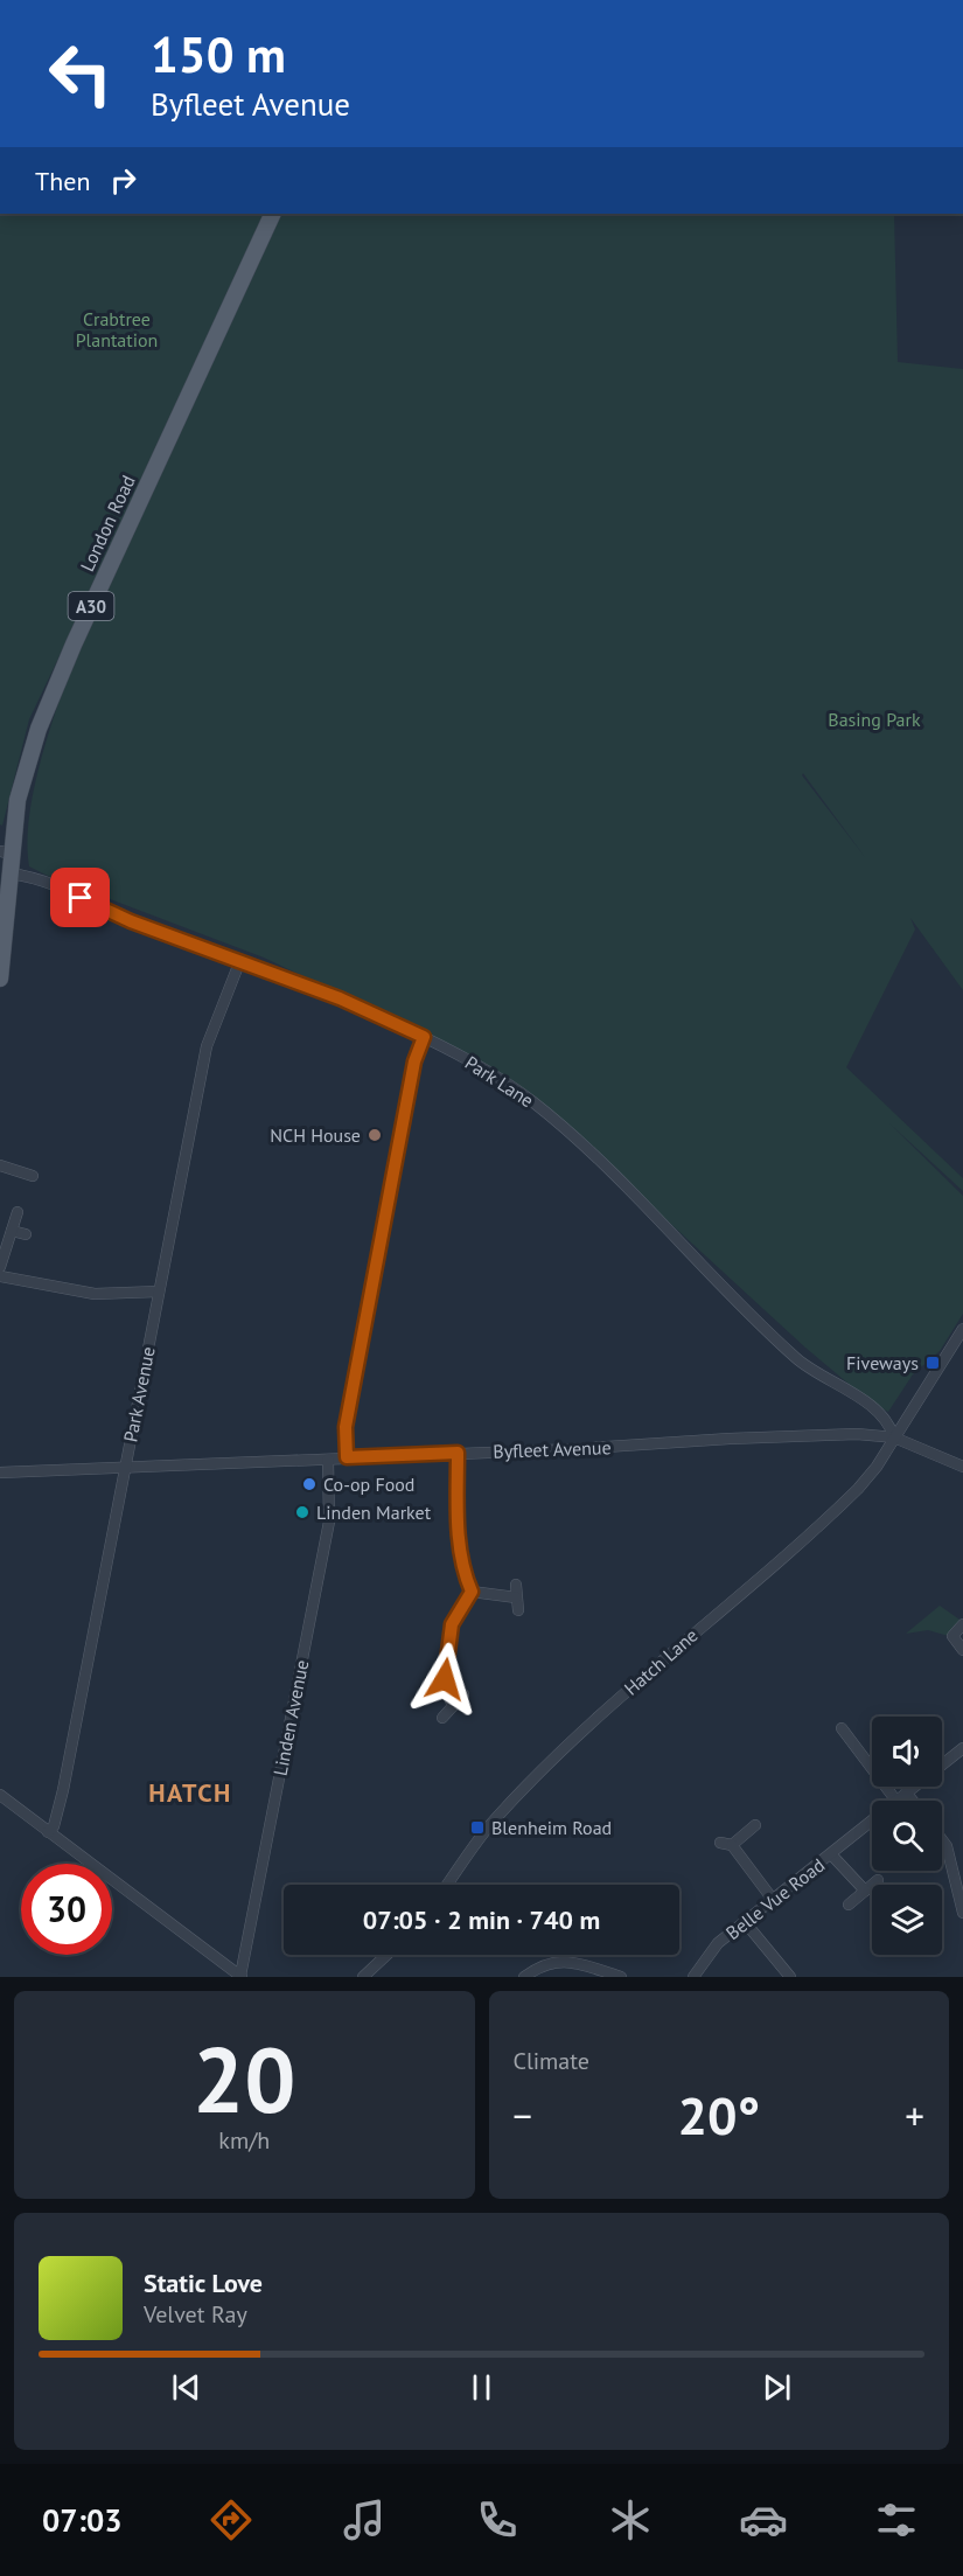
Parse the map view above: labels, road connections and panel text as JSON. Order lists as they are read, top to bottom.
{
  "streets": {
    "main road": ["London Road", "A30"],
    "street": [
      "Park Lane",
      "Park Avenue",
      "Byfleet Avenue",
      "Hatch Lane",
      "Linden Avenue",
      "Belle Vue Road"
    ]
  },
  "crossings": [
    ["London Road", "Park Lane"],
    ["Park Lane", "Park Avenue"],
    ["Park Lane", "Byfleet Avenue"],
    ["Park Lane", "Hatch Lane"],
    ["Park Avenue", "Byfleet Avenue"],
    ["Byfleet Avenue", "Hatch Lane"],
    ["Byfleet Avenue", "Linden Avenue"]
  ],
  "districts": ["HATCH"],
  "parks": ["Crabtree Plantation", "Basing Park"],
  "places": {
    "other": ["NCH House", "Co-op Food", "Linden Market"],
    "transit": ["Fiveways", "Blenheim Road"]
  },
  "page": {
    "turn": ["150 m", "Byfleet Avenue"],
    "then": "Then",
    "limit": "30",
    "trip": "07:05 · 2 min · 740 m",
    "tile": [
      ["20", "km/h"],
      "Climate"
    ],
    "heat": ["−", "20°", "+"],
    "song": ["Static Love", "Velvet Ray"],
    "tabs": "07:03"
  }
}
